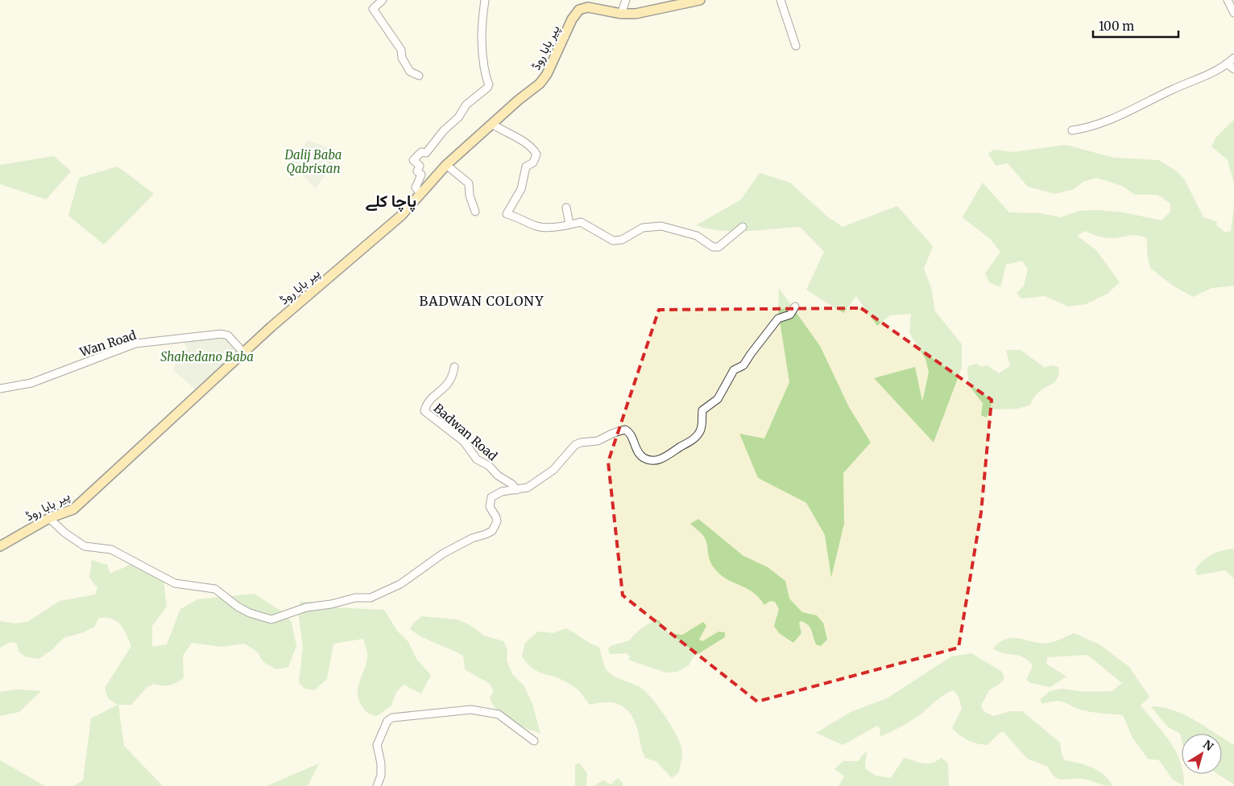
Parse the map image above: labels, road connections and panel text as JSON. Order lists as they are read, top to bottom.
{
  "streets": {
    "main road": ["پیر بابا روڈ"],
    "street": ["Wan Road", "Badwan Road"]
  },
  "crossings": [
    ["پیر بابا روڈ", "Wan Road"]
  ],
  "districts": ["پاچا کلے", "BADWAN COLONY"],
  "parks": ["Dalij Baba Qabristan", "Shahedano Baba"],
  "scale_bar": "100 m",
  "north": "top right"
}
